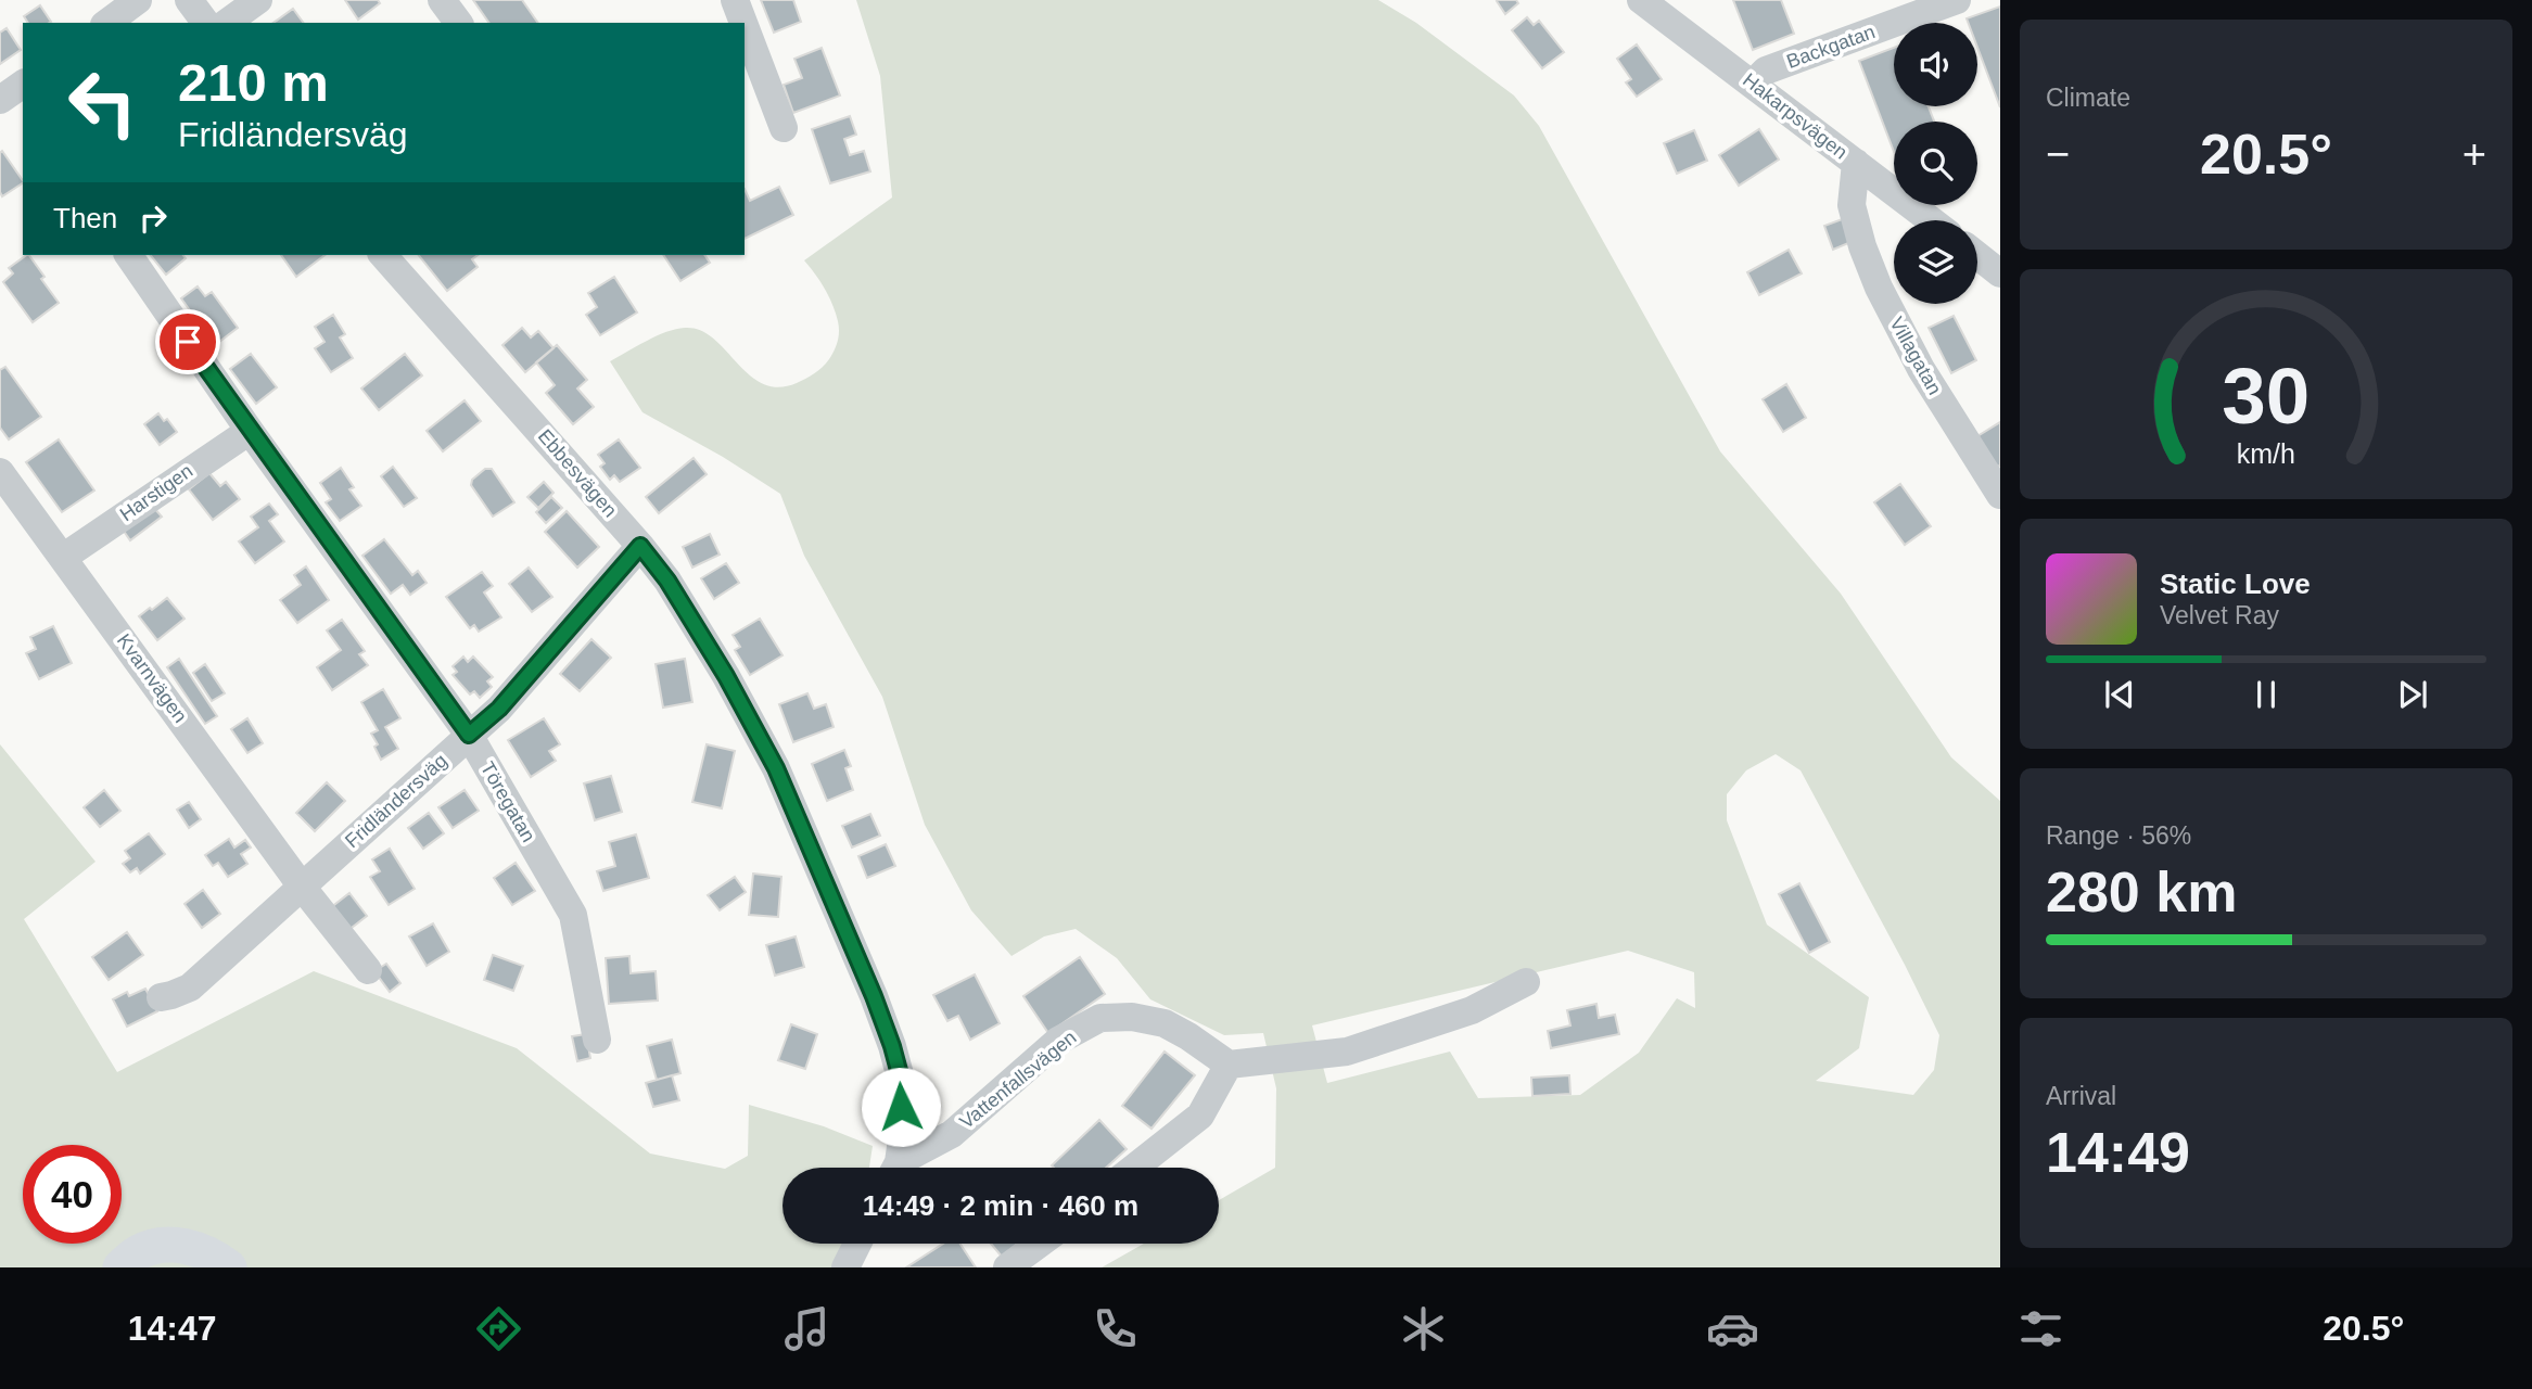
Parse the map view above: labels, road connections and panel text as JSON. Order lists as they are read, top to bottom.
{
  "streets": {
    "street": [
      "Backgatan",
      "Hakarpsvägen",
      "Villagatan",
      "Ebbesvägen",
      "Harstigen",
      "Kvarnvägen",
      "Fridländersväg",
      "Töregatan",
      "Vattenfallsvägen"
    ]
  },
  "crossings": [
    ["Backgatan", "Hakarpsvägen"],
    ["Hakarpsvägen", "Villagatan"],
    ["Ebbesvägen", "Fridländersväg"],
    ["Harstigen", "Kvarnvägen"],
    ["Harstigen", "Töregatan"],
    ["Kvarnvägen", "Fridländersväg"],
    ["Fridländersväg", "Töregatan"]
  ],
  "page": {
    "tile": [
      "Climate",
      ["Range · 56%", "280 km"],
      ["Arrival", "14:49"]
    ],
    "turn": ["210 m", "Fridländersväg"],
    "heat": ["−", "20.5°", "+"],
    "then": "Then",
    "song": ["Static Love", "Velvet Ray"],
    "limit": "40",
    "trip": "14:49 · 2 min · 460 m",
    "tabs": ["14:47", "20.5°"],
    "gauge": ["30", "km/h"]
  }
}
